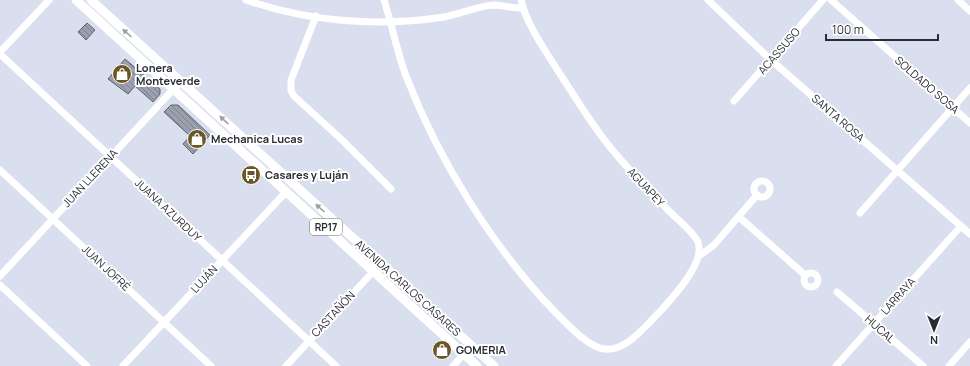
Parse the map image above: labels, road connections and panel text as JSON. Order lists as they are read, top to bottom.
{
  "streets": {
    "main road": ["RP17", "AVENIDA CARLOS CASARES"],
    "street": [
      "ACASSUSO",
      "SOLDADO SOSA",
      "SANTA ROSA",
      "JUAN LLERENA",
      "AGUAPEY",
      "JUANA AZURDUY",
      "JUAN JOFRÉ",
      "LUJÁN",
      "LARRAYA",
      "CASTAÑÓN",
      "HUCAL"
    ]
  },
  "crossings": [
    ["ACASSUSO", "SANTA ROSA"],
    ["SANTA ROSA", "LARRAYA"],
    ["JUAN LLERENA", "JUANA AZURDUY"],
    ["JUAN LLERENA", "JUAN JOFRÉ"],
    ["JUAN LLERENA", "AVENIDA CARLOS CASARES"],
    ["JUANA AZURDUY", "LUJÁN"],
    ["JUANA AZURDUY", "CASTAÑÓN"],
    ["JUAN JOFRÉ", "LUJÁN"],
    ["LUJÁN", "AVENIDA CARLOS CASARES"],
    ["AVENIDA CARLOS CASARES", "CASTAÑÓN"],
    ["LARRAYA", "HUCAL"]
  ],
  "places": {
    "shop": ["Lonera Monteverde", "Mechanica Lucas", "GOMERIA"],
    "bus stop": ["Casares y Luján"]
  },
  "scale_bar": "100 m",
  "north": "bottom"
}
